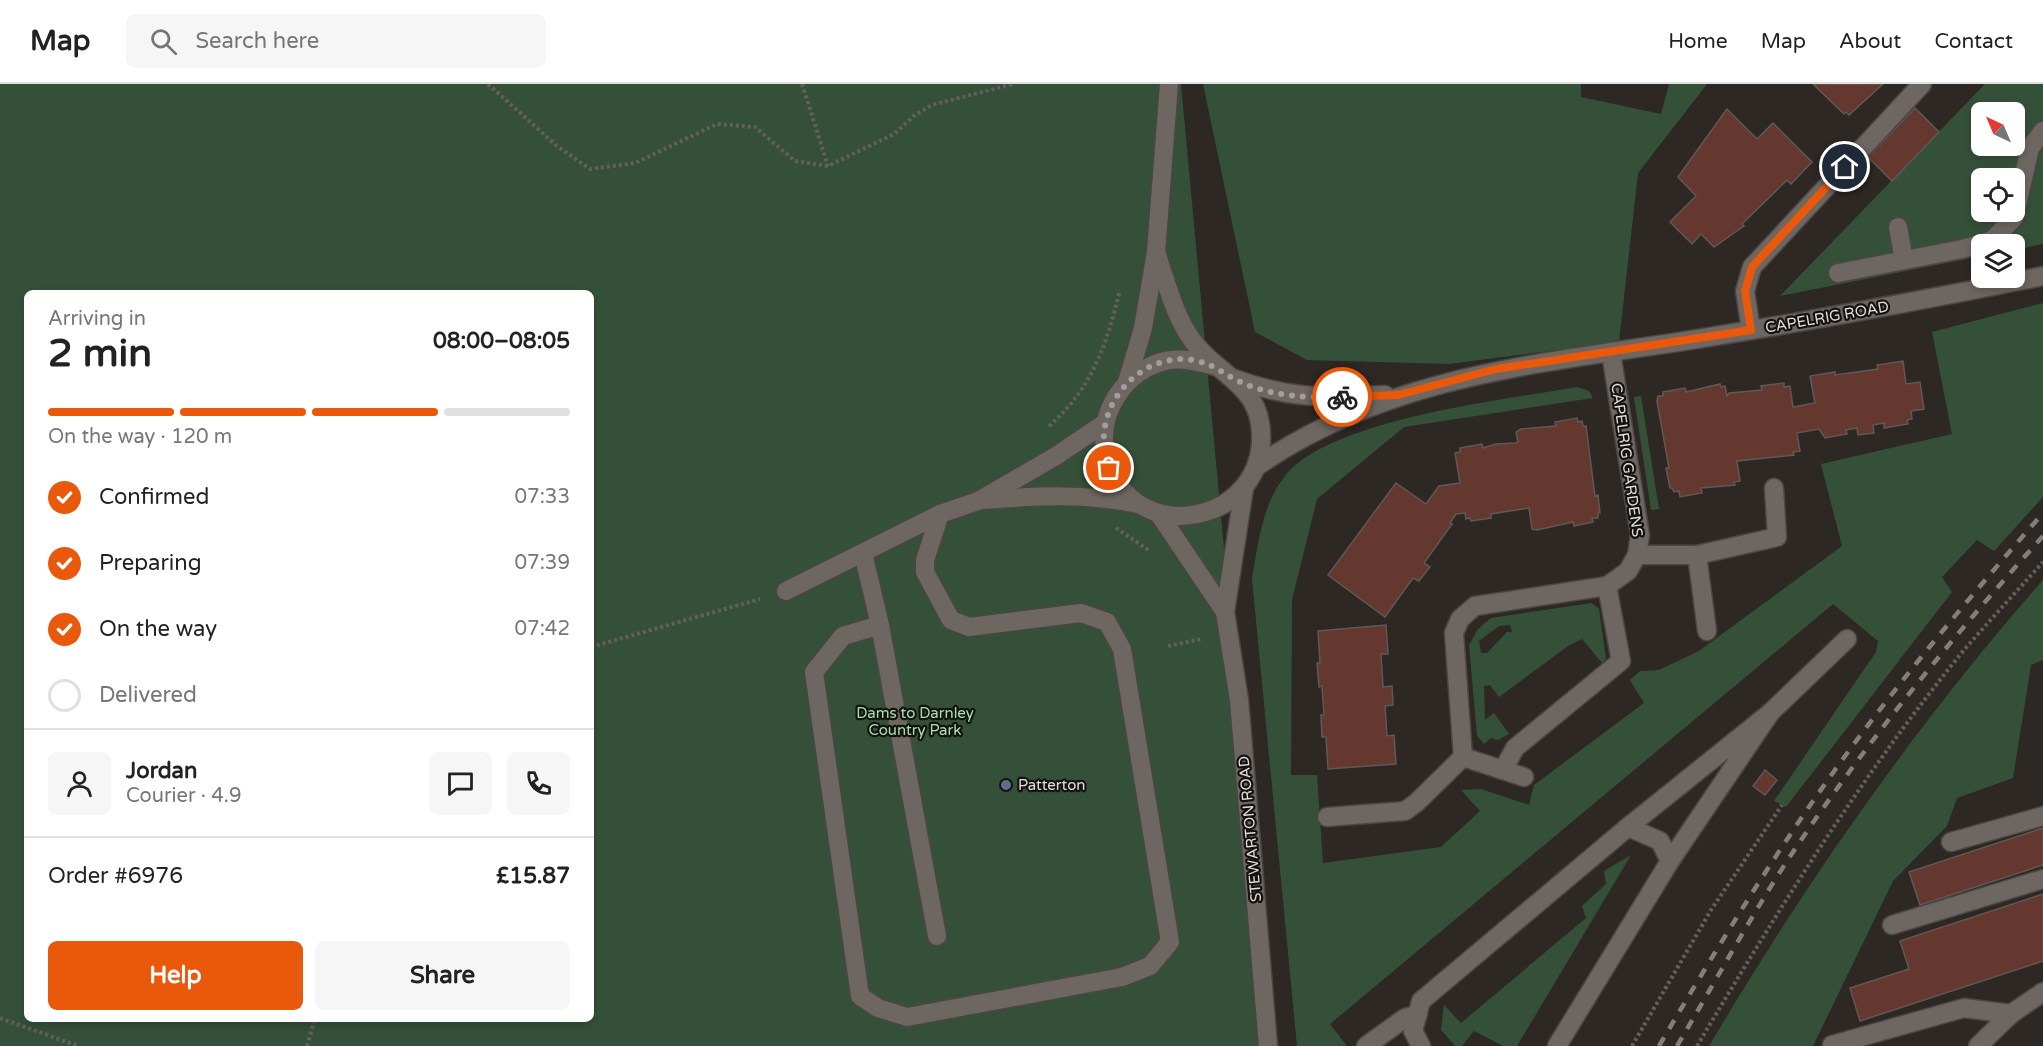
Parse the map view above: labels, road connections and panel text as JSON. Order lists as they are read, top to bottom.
{
  "streets": {
    "street": ["CAPELRIG ROAD", "CAPELRIG GARDENS", "STEWARTON ROAD"]
  },
  "crossings": [
    ["CAPELRIG ROAD", "CAPELRIG GARDENS"],
    ["CAPELRIG ROAD", "STEWARTON ROAD"]
  ],
  "parks": ["Dams to Darnley Country Park"],
  "places": ["Patterton"],
  "north": "top left",
  "page": {
    "header": "Map",
    "search": "Search here",
    "nav": [
      "Home",
      "Map",
      "About",
      "Contact"
    ],
    "heading": ["2 min", "Arriving in", "08:00–08:05"],
    "panel": [
      "Jordan",
      "Courier · 4.9",
      "Order #6976",
      "£15.87"
    ],
    "bar": "On the way · 120 m",
    "list": [
      ["Confirmed", "07:33"],
      ["Preparing", "07:39"],
      ["On the way", "07:42"],
      "Delivered"
    ],
    "buttons": ["Help", "Share"]
  }
}
